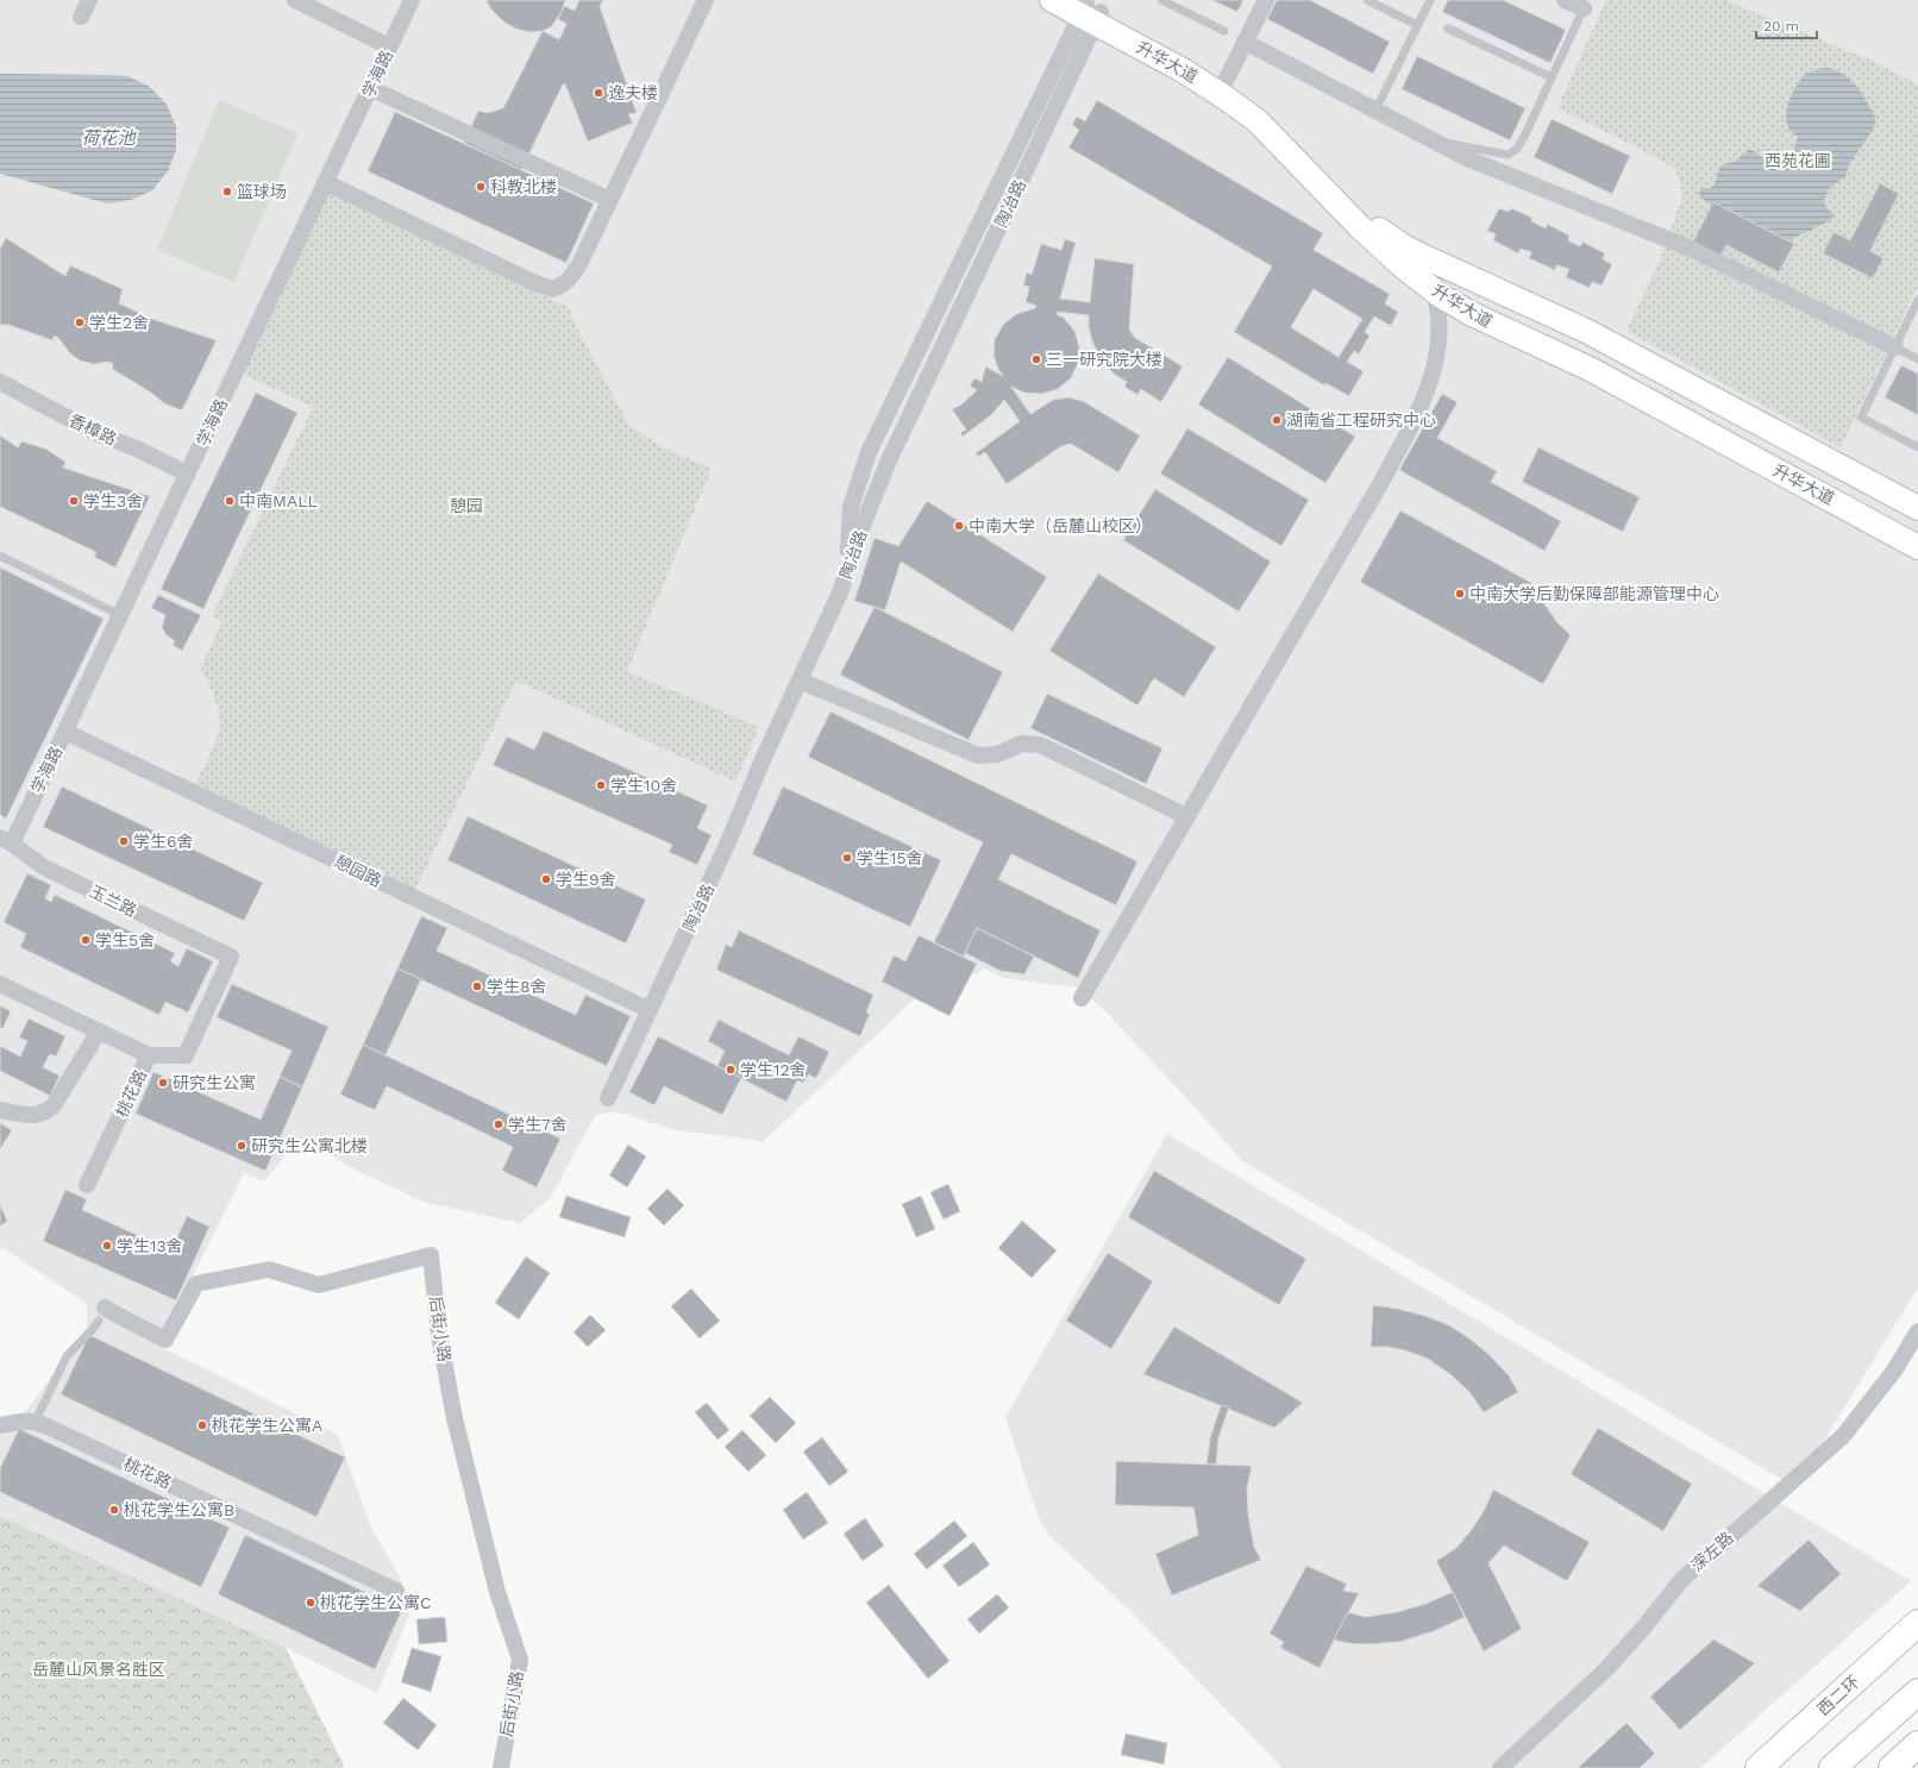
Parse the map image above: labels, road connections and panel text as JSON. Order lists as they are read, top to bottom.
{
  "streets": {
    "main road": ["西二环"],
    "street": [
      "升华大道",
      "学海路",
      "陶冶路",
      "香樟路",
      "憩园路",
      "玉兰路",
      "桃花路",
      "后街小路",
      "溁左路"
    ]
  },
  "crossings": [
    ["升华大道", "陶冶路"],
    ["学海路", "香樟路"],
    ["学海路", "憩园路"],
    ["学海路", "玉兰路"],
    ["陶冶路", "憩园路"],
    ["玉兰路", "桃花路"]
  ],
  "water": ["荷花池"],
  "parks": ["西苑花圃", "憩园", "岳麓山风景名胜区"],
  "places": [
    "逸夫楼",
    "科教北楼",
    "篮球场",
    "学生2舍",
    "三一研究院大楼",
    "湖南省工程研究中心",
    "学生3舍",
    "中南MALL",
    "中南大学（岳麓山校区）",
    "中南大学后勤保障部能源管理中心",
    "学生10舍",
    "学生6舍",
    "学生15舍",
    "学生9舍",
    "学生5舍",
    "学生8舍",
    "学生12舍",
    "研究生公寓",
    "学生7舍",
    "研究生公寓北楼",
    "学生13舍",
    "桃花学生公寓A",
    "桃花学生公寓B",
    "桃花学生公寓C"
  ],
  "scale_bar": "20 m"
}
